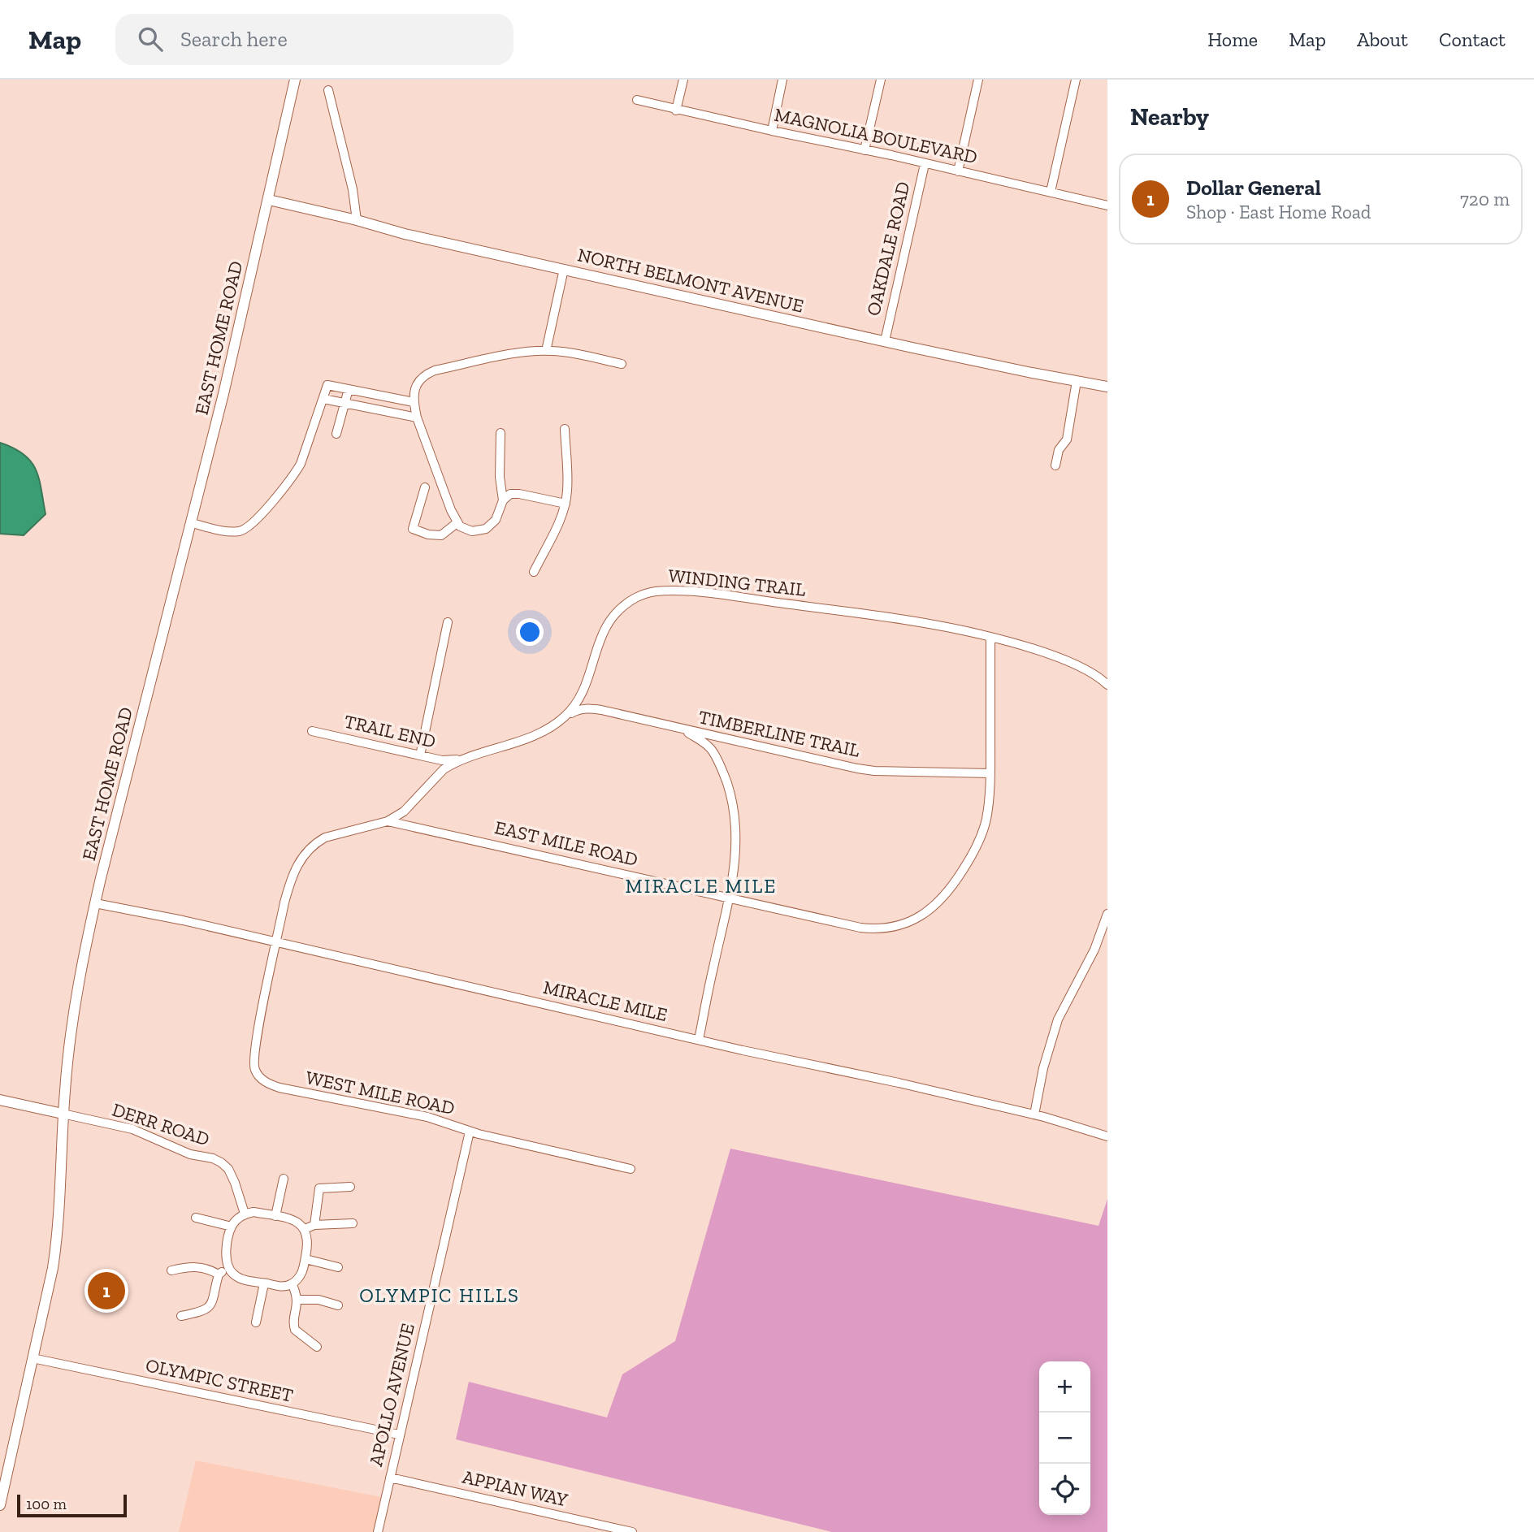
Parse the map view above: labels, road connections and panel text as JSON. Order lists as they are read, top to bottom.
{
  "streets": {
    "street": [
      "MAGNOLIA BOULEVARD",
      "OAKDALE ROAD",
      "NORTH BELMONT AVENUE",
      "EAST HOME ROAD",
      "WINDING TRAIL",
      "TRAIL END",
      "TIMBERLINE TRAIL",
      "EAST MILE ROAD",
      "MIRACLE MILE",
      "WEST MILE ROAD",
      "DERR ROAD",
      "OLYMPIC STREET",
      "APOLLO AVENUE",
      "APPIAN WAY"
    ]
  },
  "crossings": [
    ["MAGNOLIA BOULEVARD", "OAKDALE ROAD"],
    ["OAKDALE ROAD", "NORTH BELMONT AVENUE"],
    ["NORTH BELMONT AVENUE", "EAST HOME ROAD"],
    ["EAST HOME ROAD", "MIRACLE MILE"],
    ["EAST HOME ROAD", "DERR ROAD"],
    ["EAST HOME ROAD", "OLYMPIC STREET"],
    ["WINDING TRAIL", "TRAIL END"],
    ["WINDING TRAIL", "TIMBERLINE TRAIL"],
    ["WINDING TRAIL", "EAST MILE ROAD"],
    ["TIMBERLINE TRAIL", "EAST MILE ROAD"],
    ["EAST MILE ROAD", "MIRACLE MILE"],
    ["EAST MILE ROAD", "WEST MILE ROAD"],
    ["MIRACLE MILE", "WEST MILE ROAD"],
    ["WEST MILE ROAD", "APOLLO AVENUE"],
    ["OLYMPIC STREET", "APOLLO AVENUE"],
    ["APOLLO AVENUE", "APPIAN WAY"]
  ],
  "districts": ["MIRACLE MILE", "OLYMPIC HILLS"],
  "scale_bar": "100 m",
  "page": {
    "header": "Map",
    "search": "Search here",
    "nav": [
      "Home",
      "Map",
      "About",
      "Contact"
    ],
    "heading": "Nearby",
    "list": [
      {
        "mark": "1",
        "name": "Dollar General",
        "note": "Shop · East Home Road",
        "value": "720 m"
      }
    ],
    "pins": "1",
    "map_buttons": ["+", "−"],
    "scale": "100 m"
  }
}
